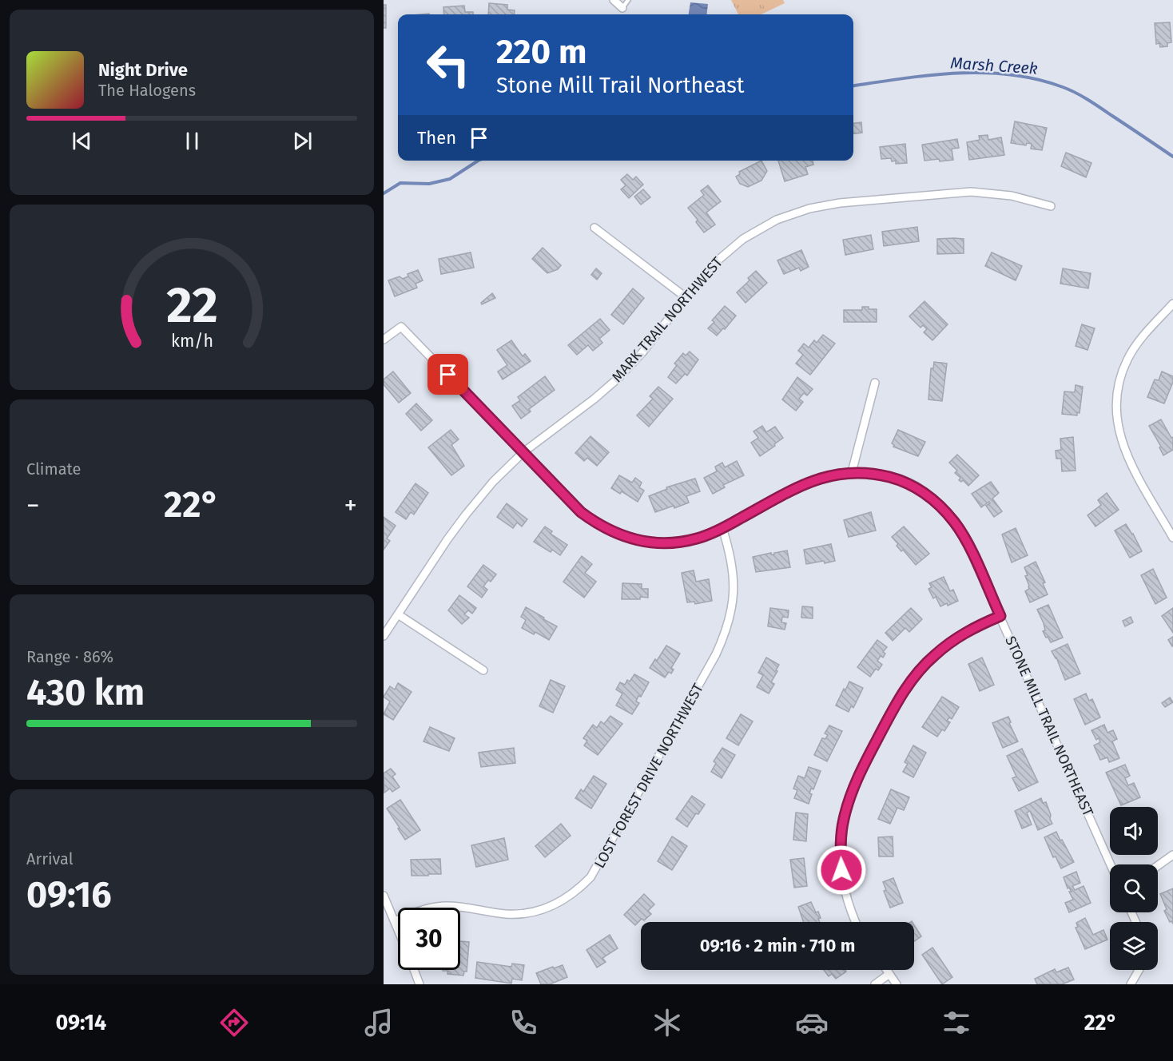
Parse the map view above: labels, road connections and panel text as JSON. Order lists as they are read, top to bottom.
{
  "streets": {
    "street": ["MARK TRAIL NORTHWEST", "STONE MILL TRAIL NORTHEAST", "LOST FOREST DRIVE NORTHWEST"]
  },
  "crossings": [
    ["MARK TRAIL NORTHWEST", "STONE MILL TRAIL NORTHEAST"],
    ["STONE MILL TRAIL NORTHEAST", "LOST FOREST DRIVE NORTHWEST"]
  ],
  "water": ["Marsh Creek"],
  "page": {
    "turn": ["220 m", "Stone Mill Trail Northeast"],
    "song": ["Night Drive", "The Halogens"],
    "then": "Then",
    "tile": [
      "Climate",
      ["Range · 86%", "430 km"],
      ["Arrival", "09:16"]
    ],
    "heat": ["−", "22°", "+"],
    "limit": "30",
    "trip": "09:16 · 2 min · 710 m",
    "tabs": ["09:14", "22°"],
    "gauge": ["22", "km/h"]
  }
}
